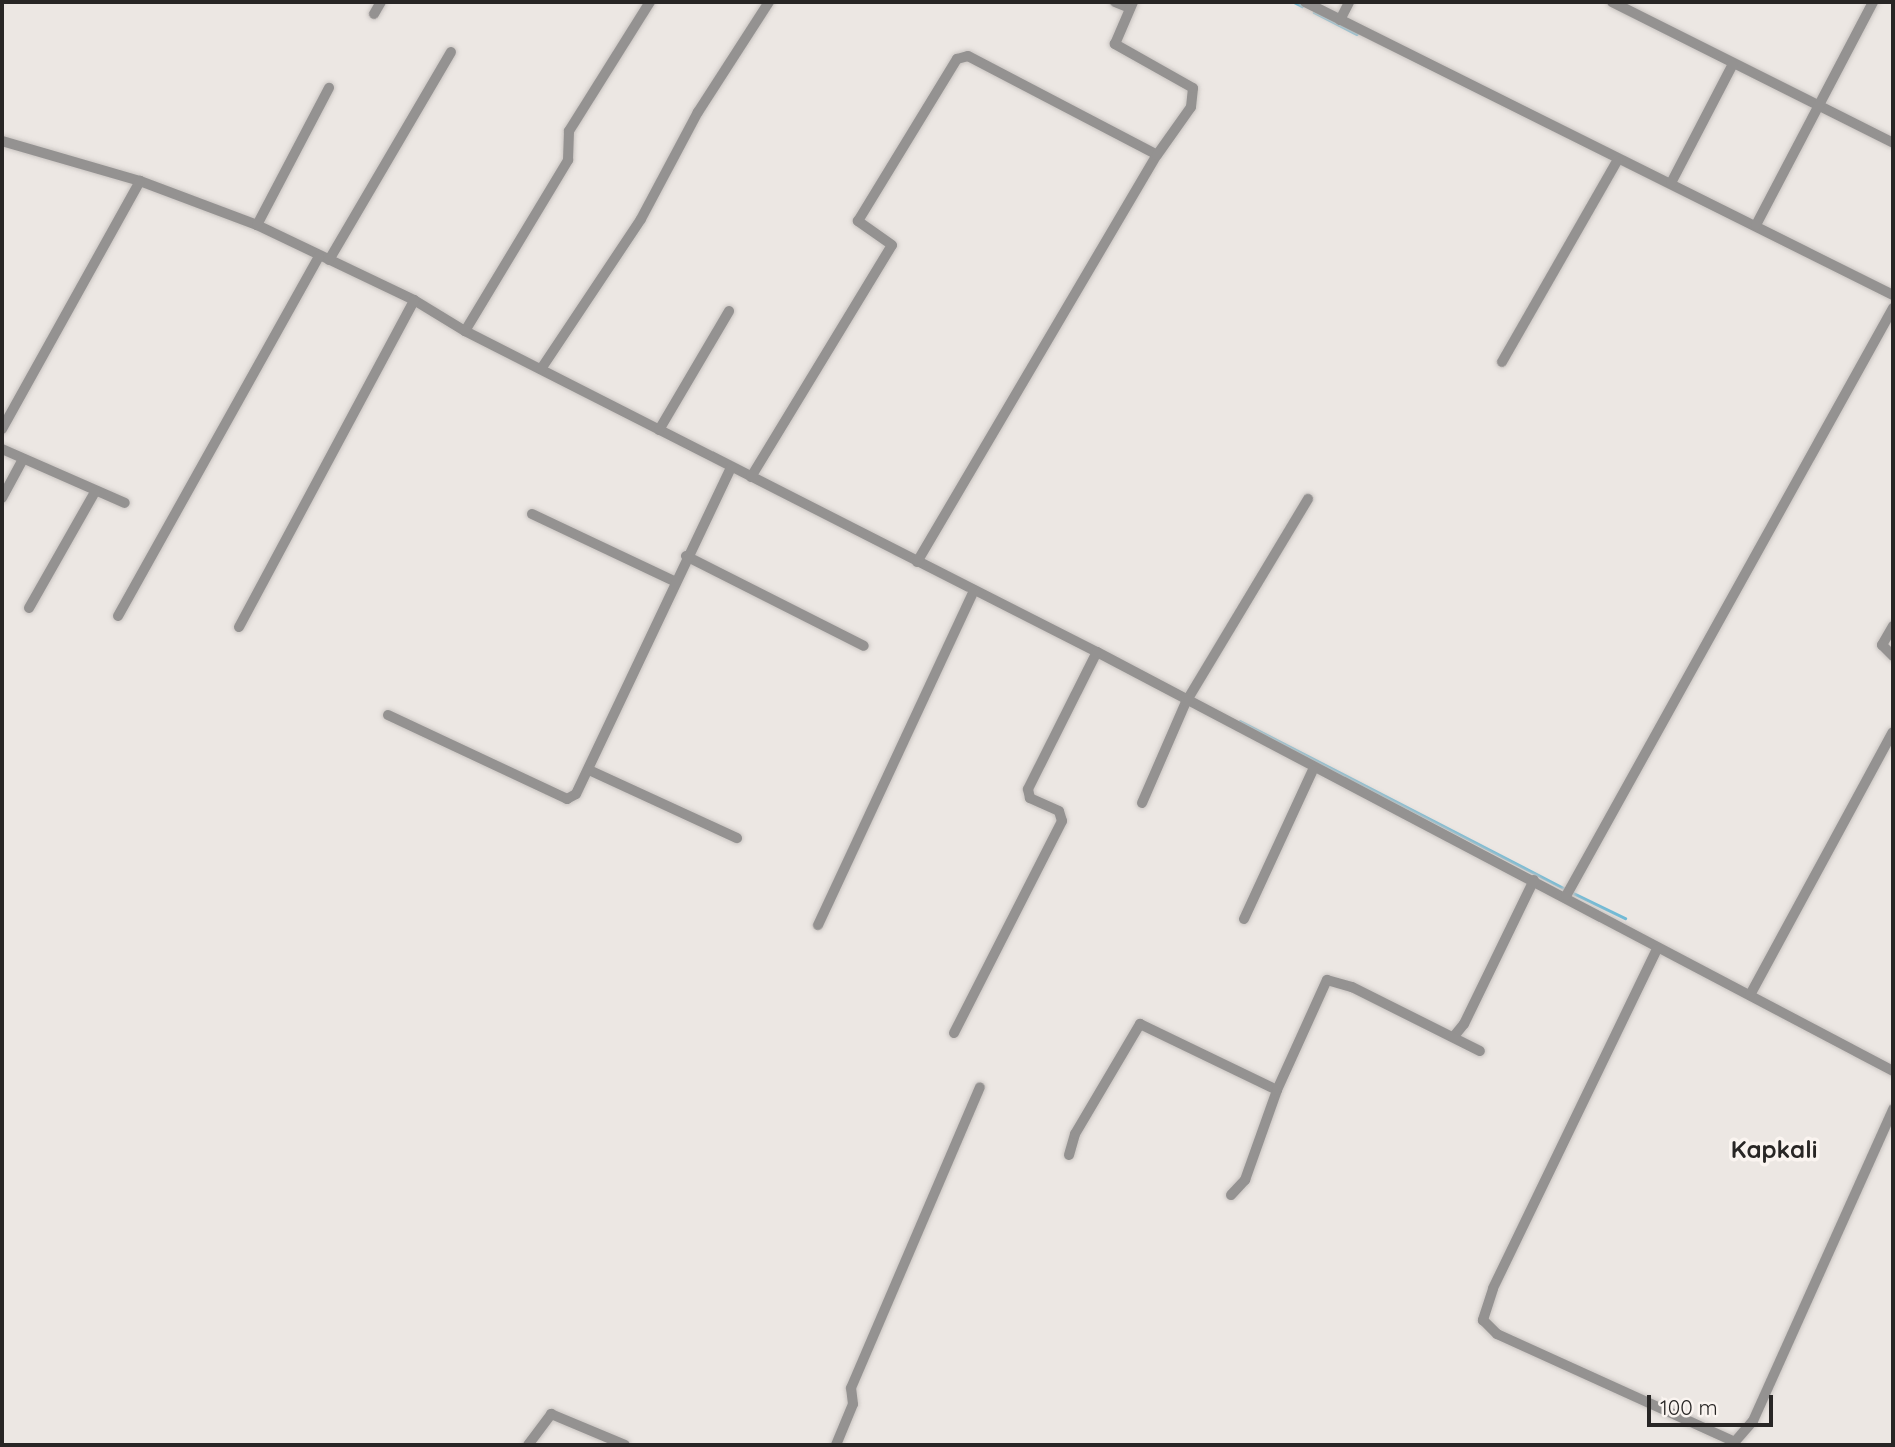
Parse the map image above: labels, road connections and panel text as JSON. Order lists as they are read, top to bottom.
{
  "districts": ["Kapkali"],
  "scale_bar": "100 m"
}
